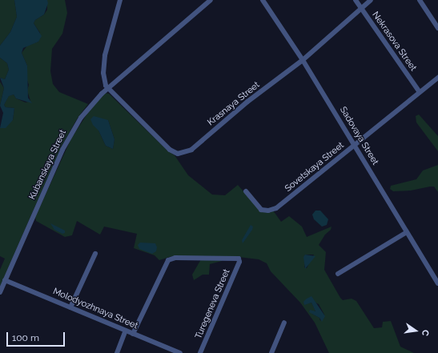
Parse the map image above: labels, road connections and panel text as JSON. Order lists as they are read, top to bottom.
{
  "streets": {
    "street": [
      "Nekrasova Street",
      "Krasnaya Street",
      "Sadovaya Street",
      "Kubanskaya Street",
      "Sovetskaya Street",
      "Turegeneva Street",
      "Molodyozhnaya Street"
    ]
  },
  "crossings": [
    ["Nekrasova Street", "Krasnaya Street"],
    ["Nekrasova Street", "Sovetskaya Street"],
    ["Krasnaya Street", "Sadovaya Street"],
    ["Krasnaya Street", "Kubanskaya Street"],
    ["Sadovaya Street", "Sovetskaya Street"],
    ["Kubanskaya Street", "Molodyozhnaya Street"],
    ["Turegeneva Street", "Molodyozhnaya Street"]
  ],
  "scale_bar": "100 m",
  "north": "right"
}
